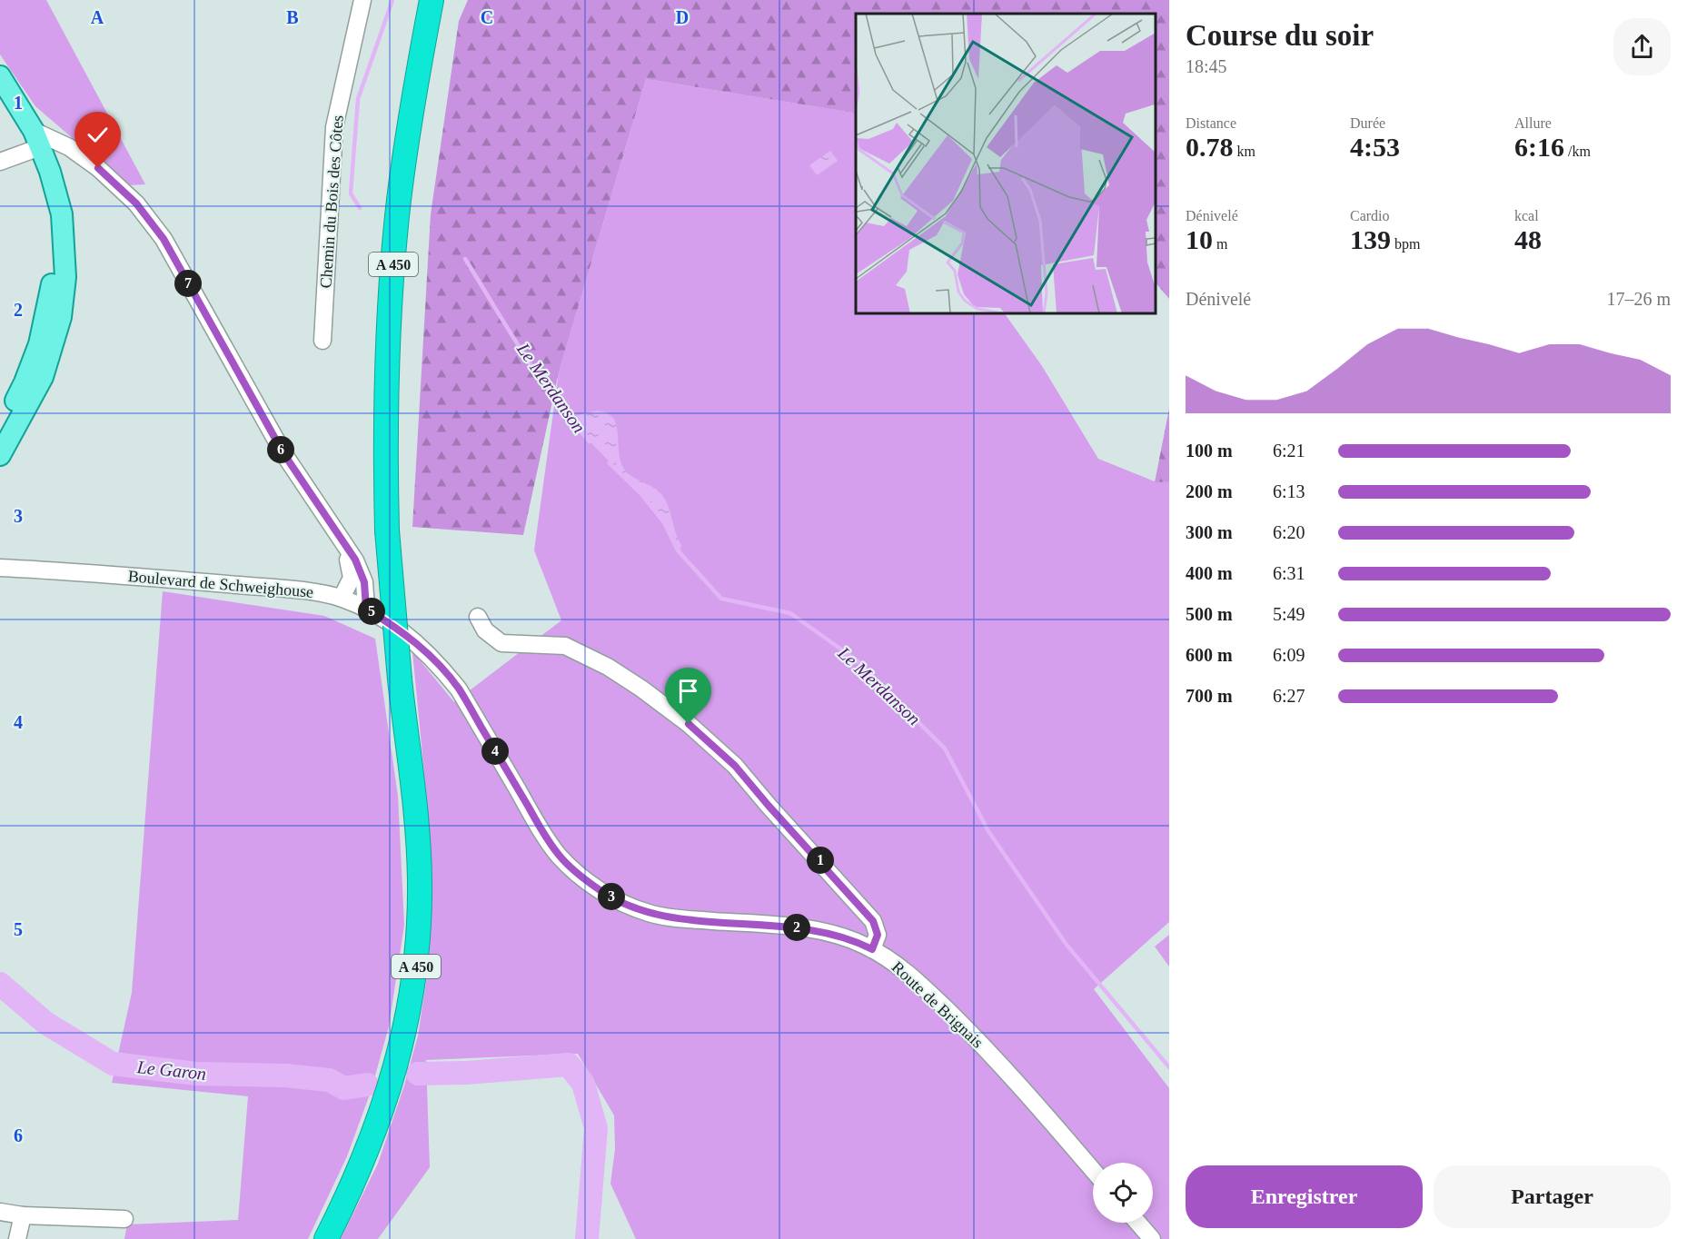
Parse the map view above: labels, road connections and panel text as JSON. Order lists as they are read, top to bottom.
{
  "streets": {
    "highway": ["A 450"],
    "street": ["Chemin du Bois des Côtes", "Boulevard de Schweighouse", "Route de Brignais"]
  },
  "crossings": [
    ["Boulevard de Schweighouse", "Route de Brignais"]
  ],
  "water": ["Le Merdanson", "Le Garon"],
  "page": {
    "heading": ["Course du soir", "18:45"],
    "stats": [
      ["Distance", "0.78 km"],
      ["Durée", "4:53"],
      ["Allure", "6:16 /km"],
      ["Dénivelé", "10 m"],
      ["Cardio", "139 bpm"],
      ["kcal", "48"]
    ],
    "pins": [
      "7",
      "6",
      "5",
      "4",
      "1",
      "3",
      "2"
    ],
    "chart": ["Dénivelé", "17–26 m"],
    "list": [
      {
        "name": "100 m",
        "note": "6:21"
      },
      {
        "name": "200 m",
        "note": "6:13"
      },
      {
        "name": "300 m",
        "note": "6:20"
      },
      {
        "name": "400 m",
        "note": "6:31"
      },
      {
        "name": "500 m",
        "note": "5:49"
      },
      {
        "name": "600 m",
        "note": "6:09"
      },
      {
        "name": "700 m",
        "note": "6:27"
      }
    ],
    "buttons": ["Enregistrer", "Partager"]
  },
  "grid": {
    "columns": [
      "A",
      "B",
      "C",
      "D"
    ],
    "rows": [
      "1",
      "2",
      "3",
      "4",
      "5",
      "6"
    ]
  }
}
